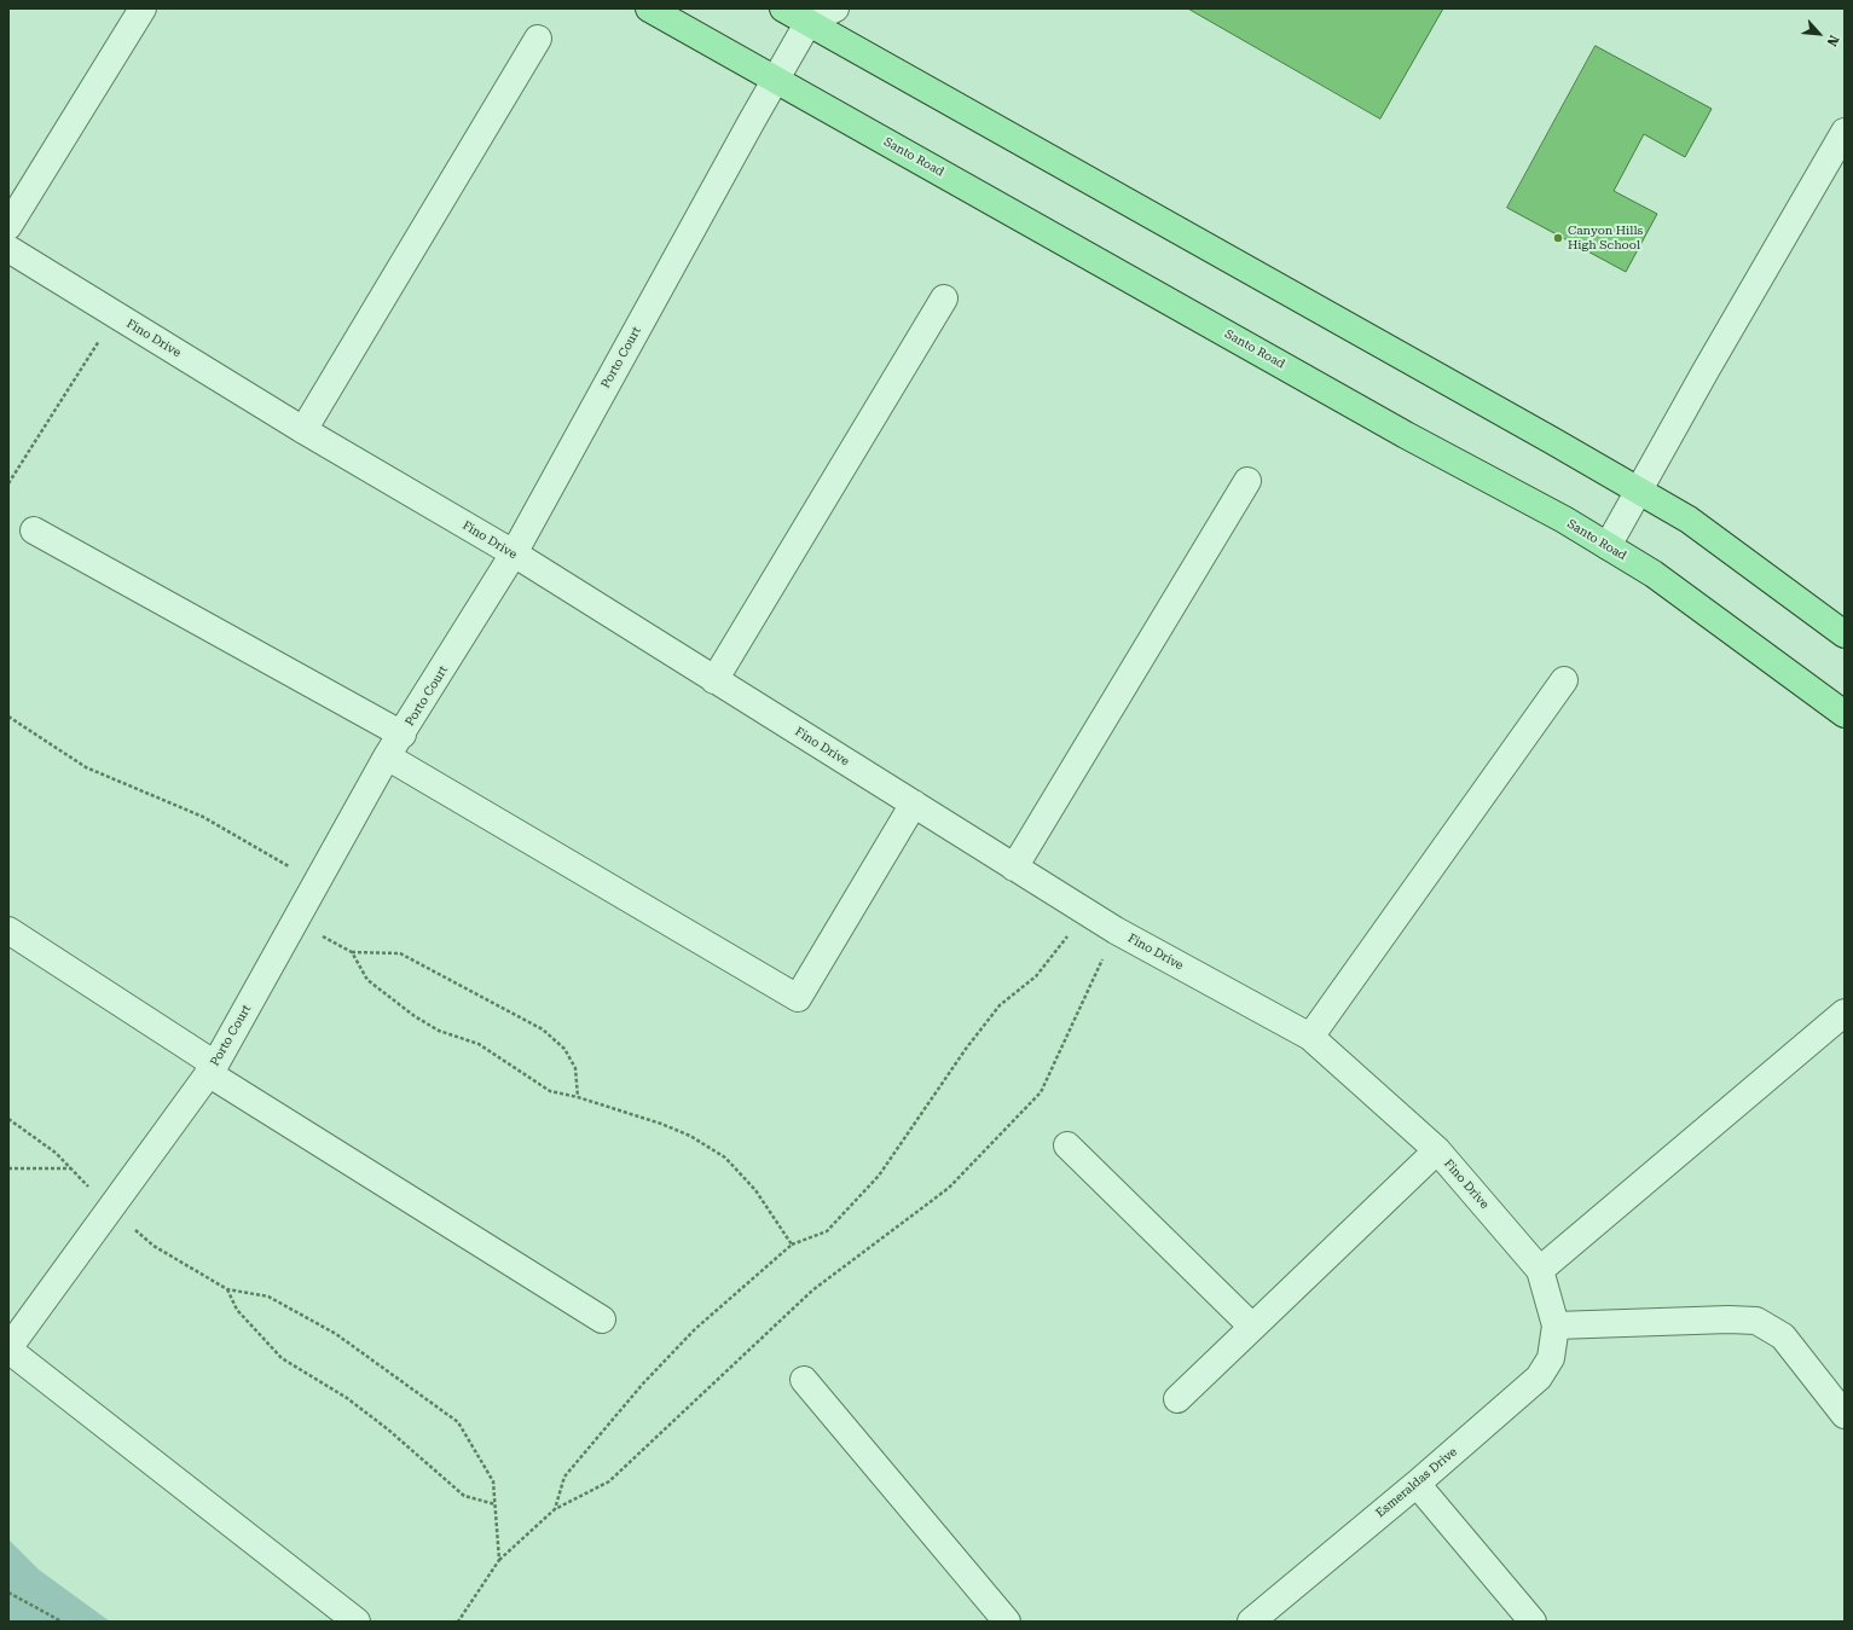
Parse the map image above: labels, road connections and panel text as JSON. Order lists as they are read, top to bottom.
{
  "streets": {
    "main road": ["Santo Road"],
    "street": ["Fino Drive", "Porto Court", "Esmeraldas Drive"]
  },
  "crossings": [
    ["Santo Road", "Porto Court"],
    ["Fino Drive", "Porto Court"],
    ["Fino Drive", "Esmeraldas Drive"]
  ],
  "places": ["Canyon Hills High School"],
  "north": "bottom right"
}
